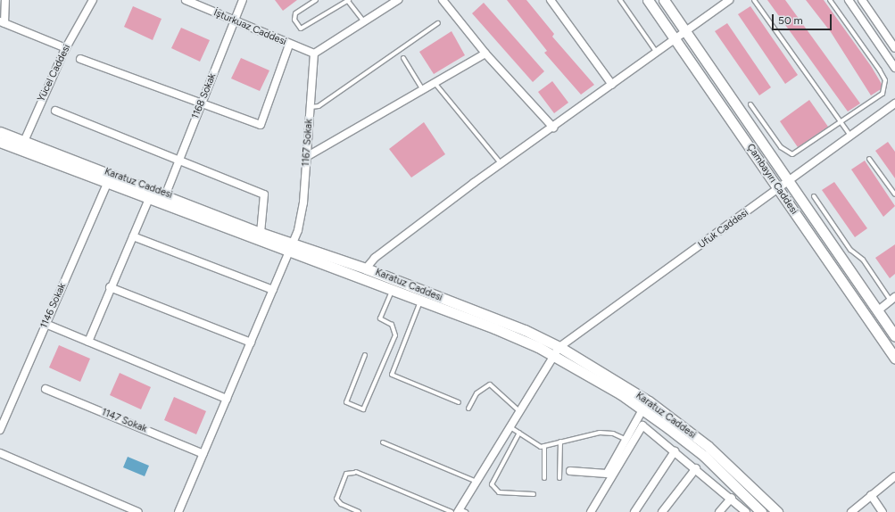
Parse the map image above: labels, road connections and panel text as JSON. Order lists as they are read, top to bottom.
{
  "streets": {
    "street": [
      "İşturkuaz Caddesi",
      "Yücel Caddesi",
      "1168 Sokak",
      "1167 Sokak",
      "Çambayırı Caddesi",
      "Karatuz Caddesi",
      "Ufuk Caddesi",
      "1146 Sokak",
      "1147 Sokak"
    ]
  },
  "crossings": [
    ["İşturkuaz Caddesi", "1168 Sokak"],
    ["İşturkuaz Caddesi", "1167 Sokak"],
    ["Yücel Caddesi", "Karatuz Caddesi"],
    ["1168 Sokak", "Karatuz Caddesi"],
    ["1167 Sokak", "Karatuz Caddesi"],
    ["1167 Sokak", "1147 Sokak"],
    ["Çambayırı Caddesi", "Ufuk Caddesi"],
    ["Karatuz Caddesi", "Ufuk Caddesi"],
    ["Karatuz Caddesi", "1146 Sokak"]
  ],
  "scale_bar": "50 m"
}
